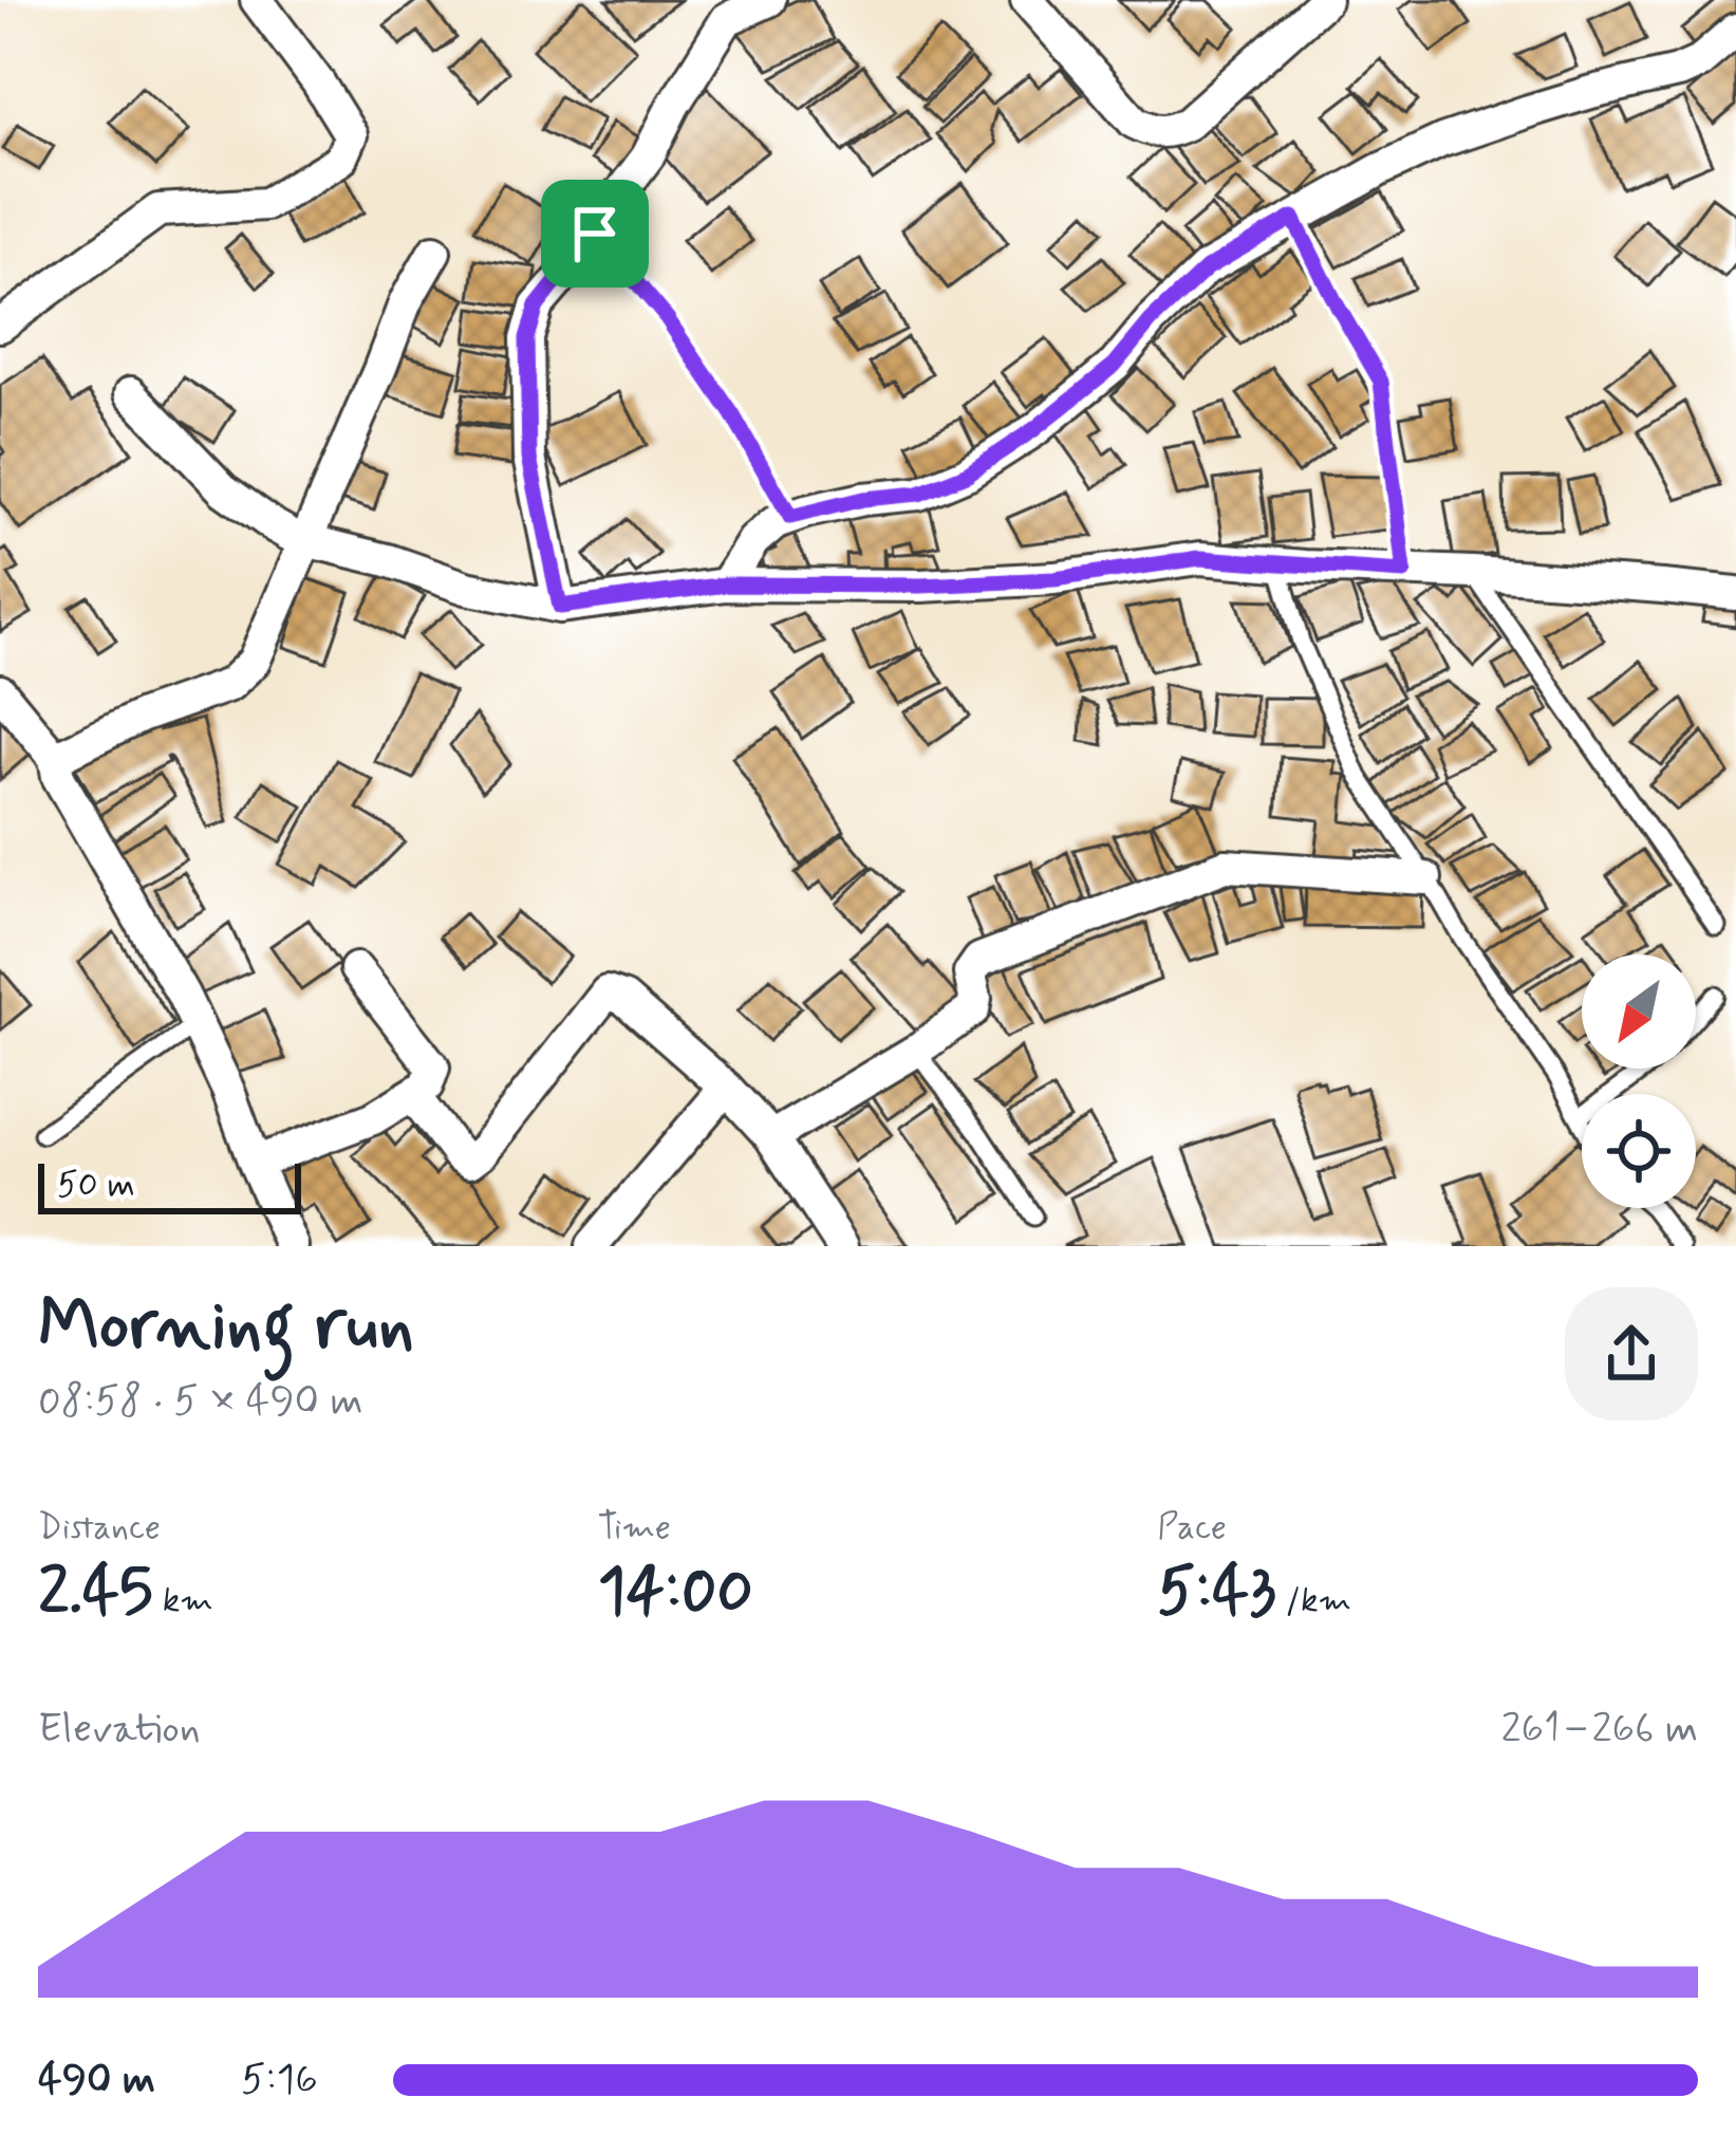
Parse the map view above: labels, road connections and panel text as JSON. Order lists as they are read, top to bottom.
{
  "scale_bar": "50 m",
  "north": "bottom left",
  "page": {
    "scale": "50 m",
    "heading": ["Morning run", "08:58 · 5 × 490 m"],
    "stats": [
      ["Distance", "2.45 km"],
      ["Time", "14:00"],
      ["Pace", "5:43 /km"]
    ],
    "chart": ["Elevation", "261–266 m"],
    "list": [
      {
        "name": "490 m",
        "note": "5:16"
      }
    ]
  }
}
